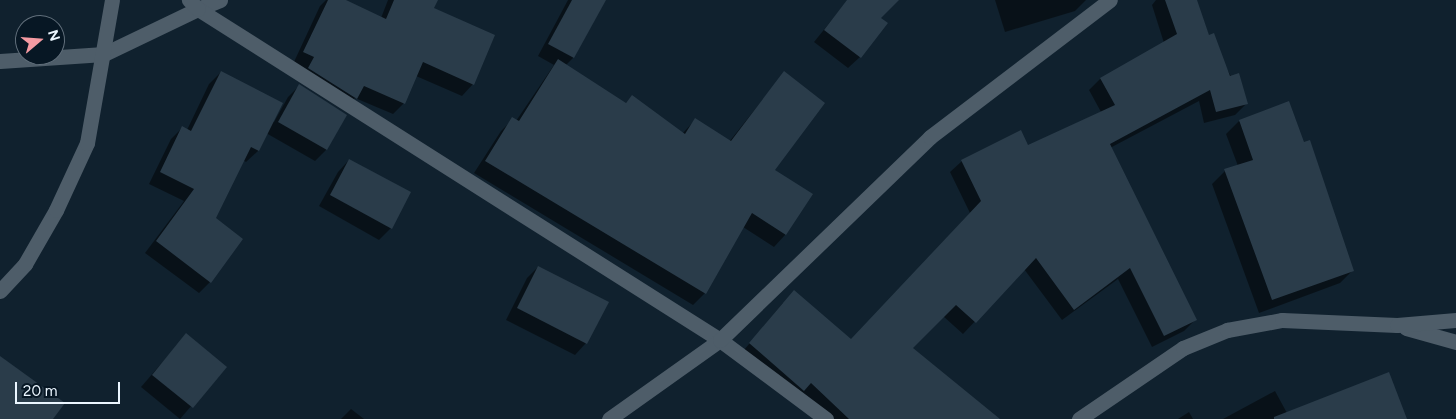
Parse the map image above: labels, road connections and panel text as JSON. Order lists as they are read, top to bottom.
{
  "scale_bar": "20 m",
  "north": "right"
}
